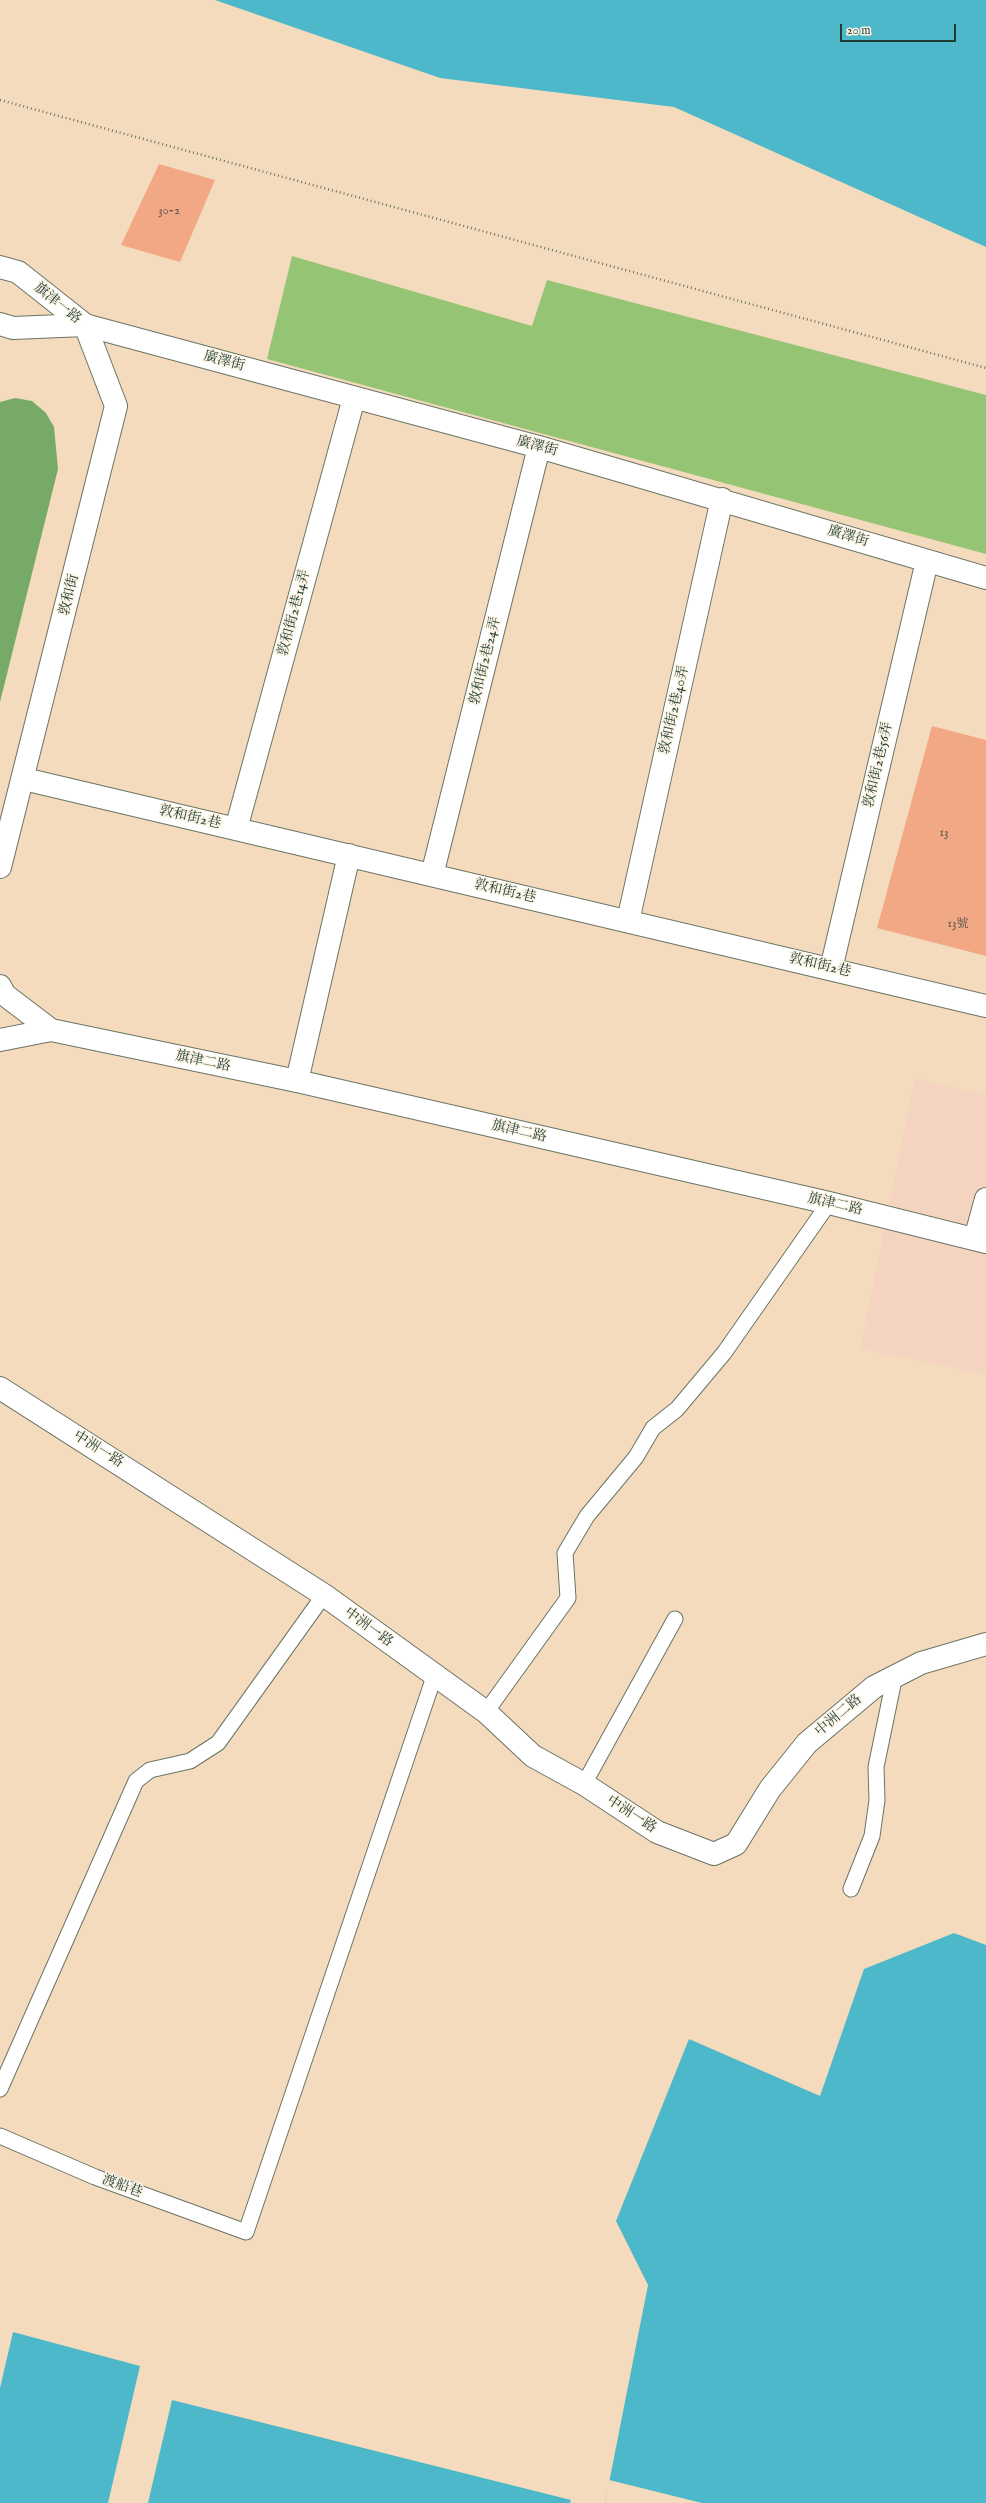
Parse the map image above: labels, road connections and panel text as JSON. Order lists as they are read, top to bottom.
{
  "streets": {
    "street": [
      "旗津一路",
      "廣澤街",
      "敦和街",
      "敦和街2巷14弄",
      "敦和街2巷24弄",
      "敦和街2巷40弄",
      "敦和街2巷56弄",
      "敦和街2巷",
      "旗津二路",
      "中洲一路",
      "中洲二路"
    ],
    "lane": ["渡船巷"]
  },
  "crossings": [
    ["旗津一路", "廣澤街"],
    ["旗津一路", "敦和街"],
    ["廣澤街", "敦和街"],
    ["廣澤街", "敦和街2巷14弄"],
    ["廣澤街", "敦和街2巷24弄"],
    ["廣澤街", "敦和街2巷40弄"],
    ["廣澤街", "敦和街2巷56弄"],
    ["敦和街", "敦和街2巷"],
    ["敦和街2巷14弄", "敦和街2巷"],
    ["敦和街2巷24弄", "敦和街2巷"],
    ["敦和街2巷40弄", "敦和街2巷"],
    ["敦和街2巷56弄", "敦和街2巷"],
    ["中洲一路", "中洲二路"],
    ["中洲一路", "渡船巷"]
  ],
  "house_numbers": ["30-2", "13", "13號"],
  "scale_bar": "20 m"
}
